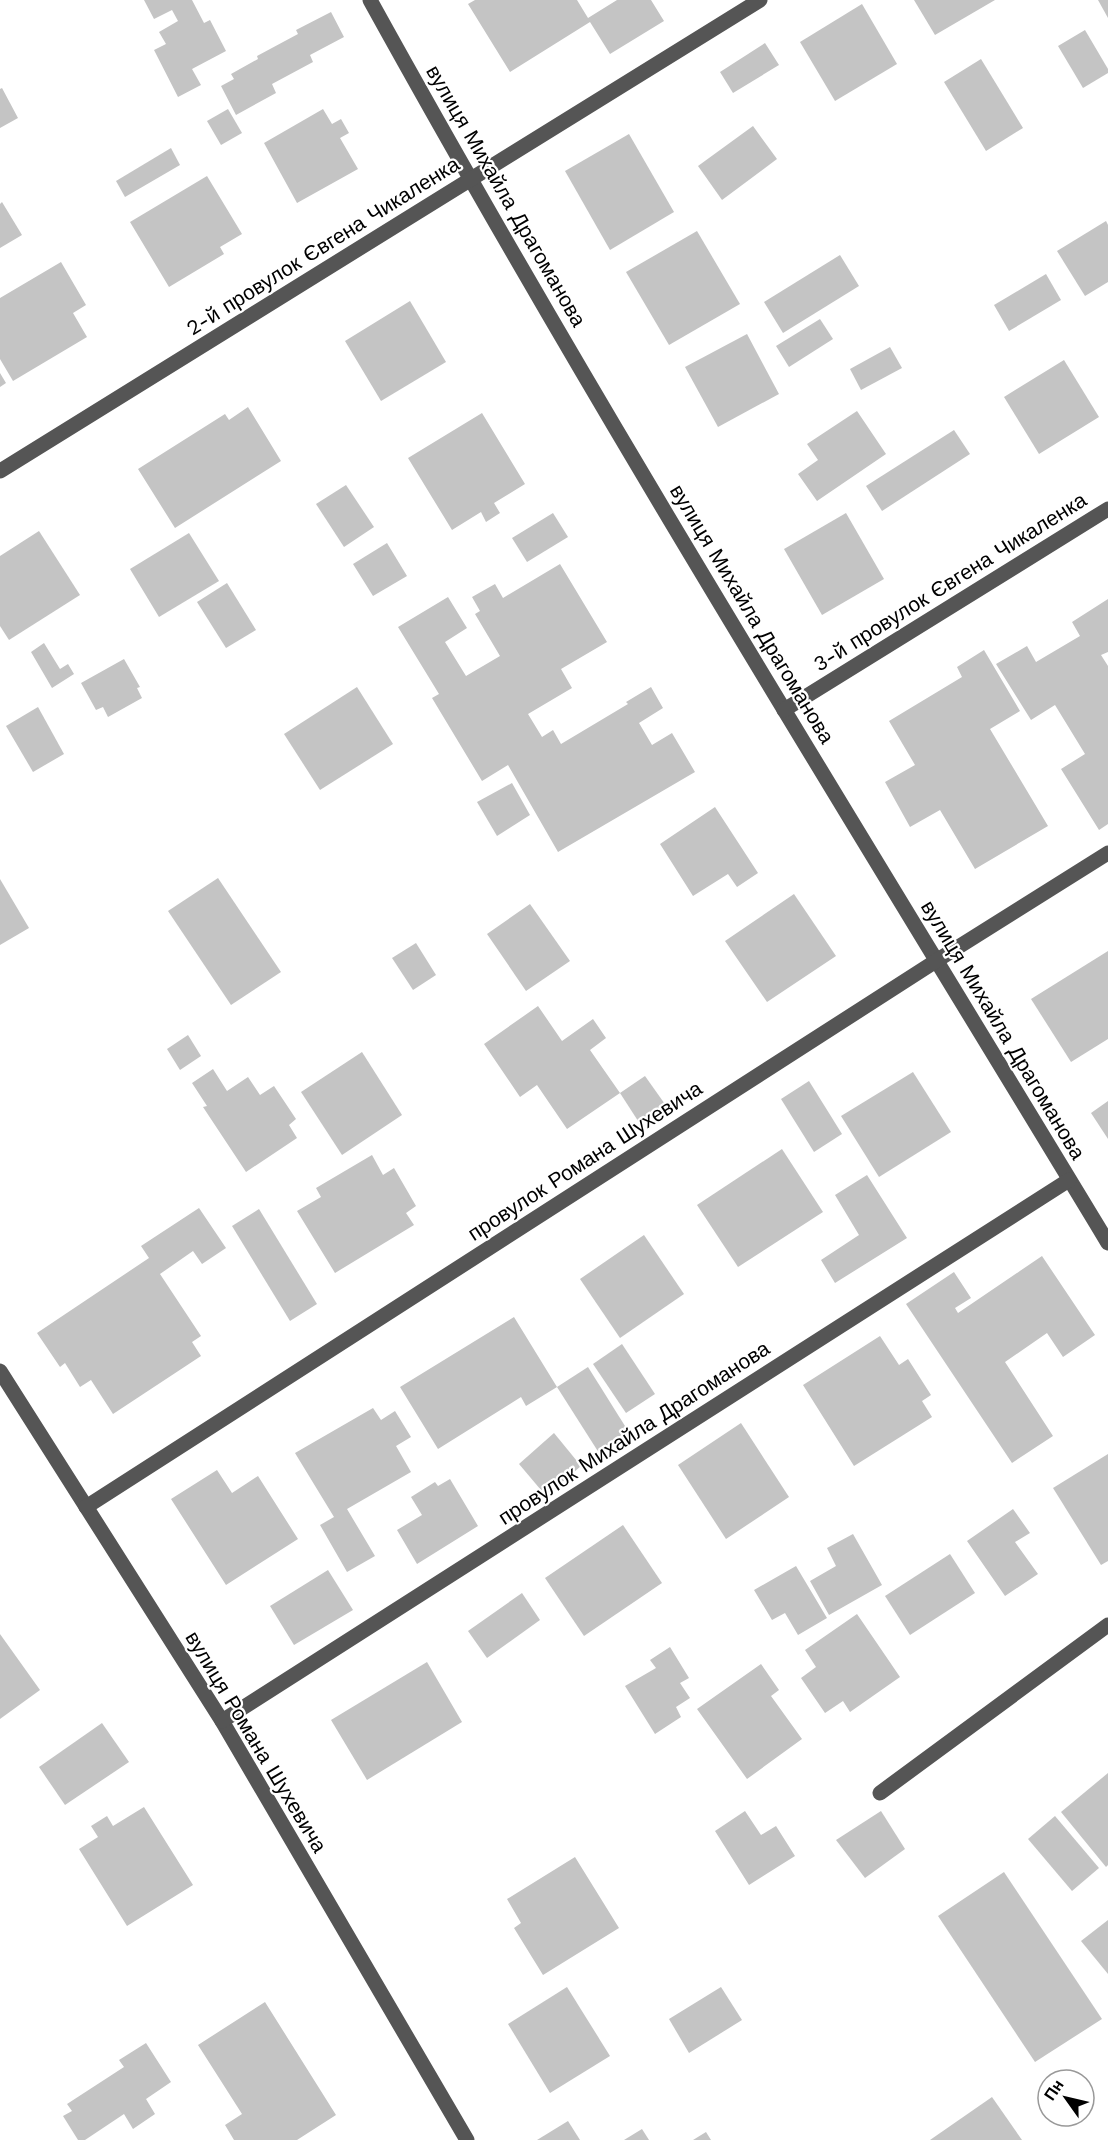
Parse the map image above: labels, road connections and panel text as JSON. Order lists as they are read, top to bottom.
{
  "streets": {
    "street": [
      "вулиця Михайла Драгоманова",
      "2-й провулок Євгена Чикаленка",
      "3-й провулок Євгена Чикаленка",
      "провулок Романа Шухевича",
      "провулок Михайла Драгоманова",
      "вулиця Романа Шухевича"
    ]
  },
  "crossings": [
    ["вулиця Михайла Драгоманова", "2-й провулок Євгена Чикаленка"],
    ["вулиця Михайла Драгоманова", "3-й провулок Євгена Чикаленка"],
    ["вулиця Михайла Драгоманова", "провулок Романа Шухевича"],
    ["вулиця Михайла Драгоманова", "провулок Михайла Драгоманова"],
    ["провулок Романа Шухевича", "вулиця Романа Шухевича"],
    ["провулок Михайла Драгоманова", "вулиця Романа Шухевича"]
  ],
  "north": "top left"
}
